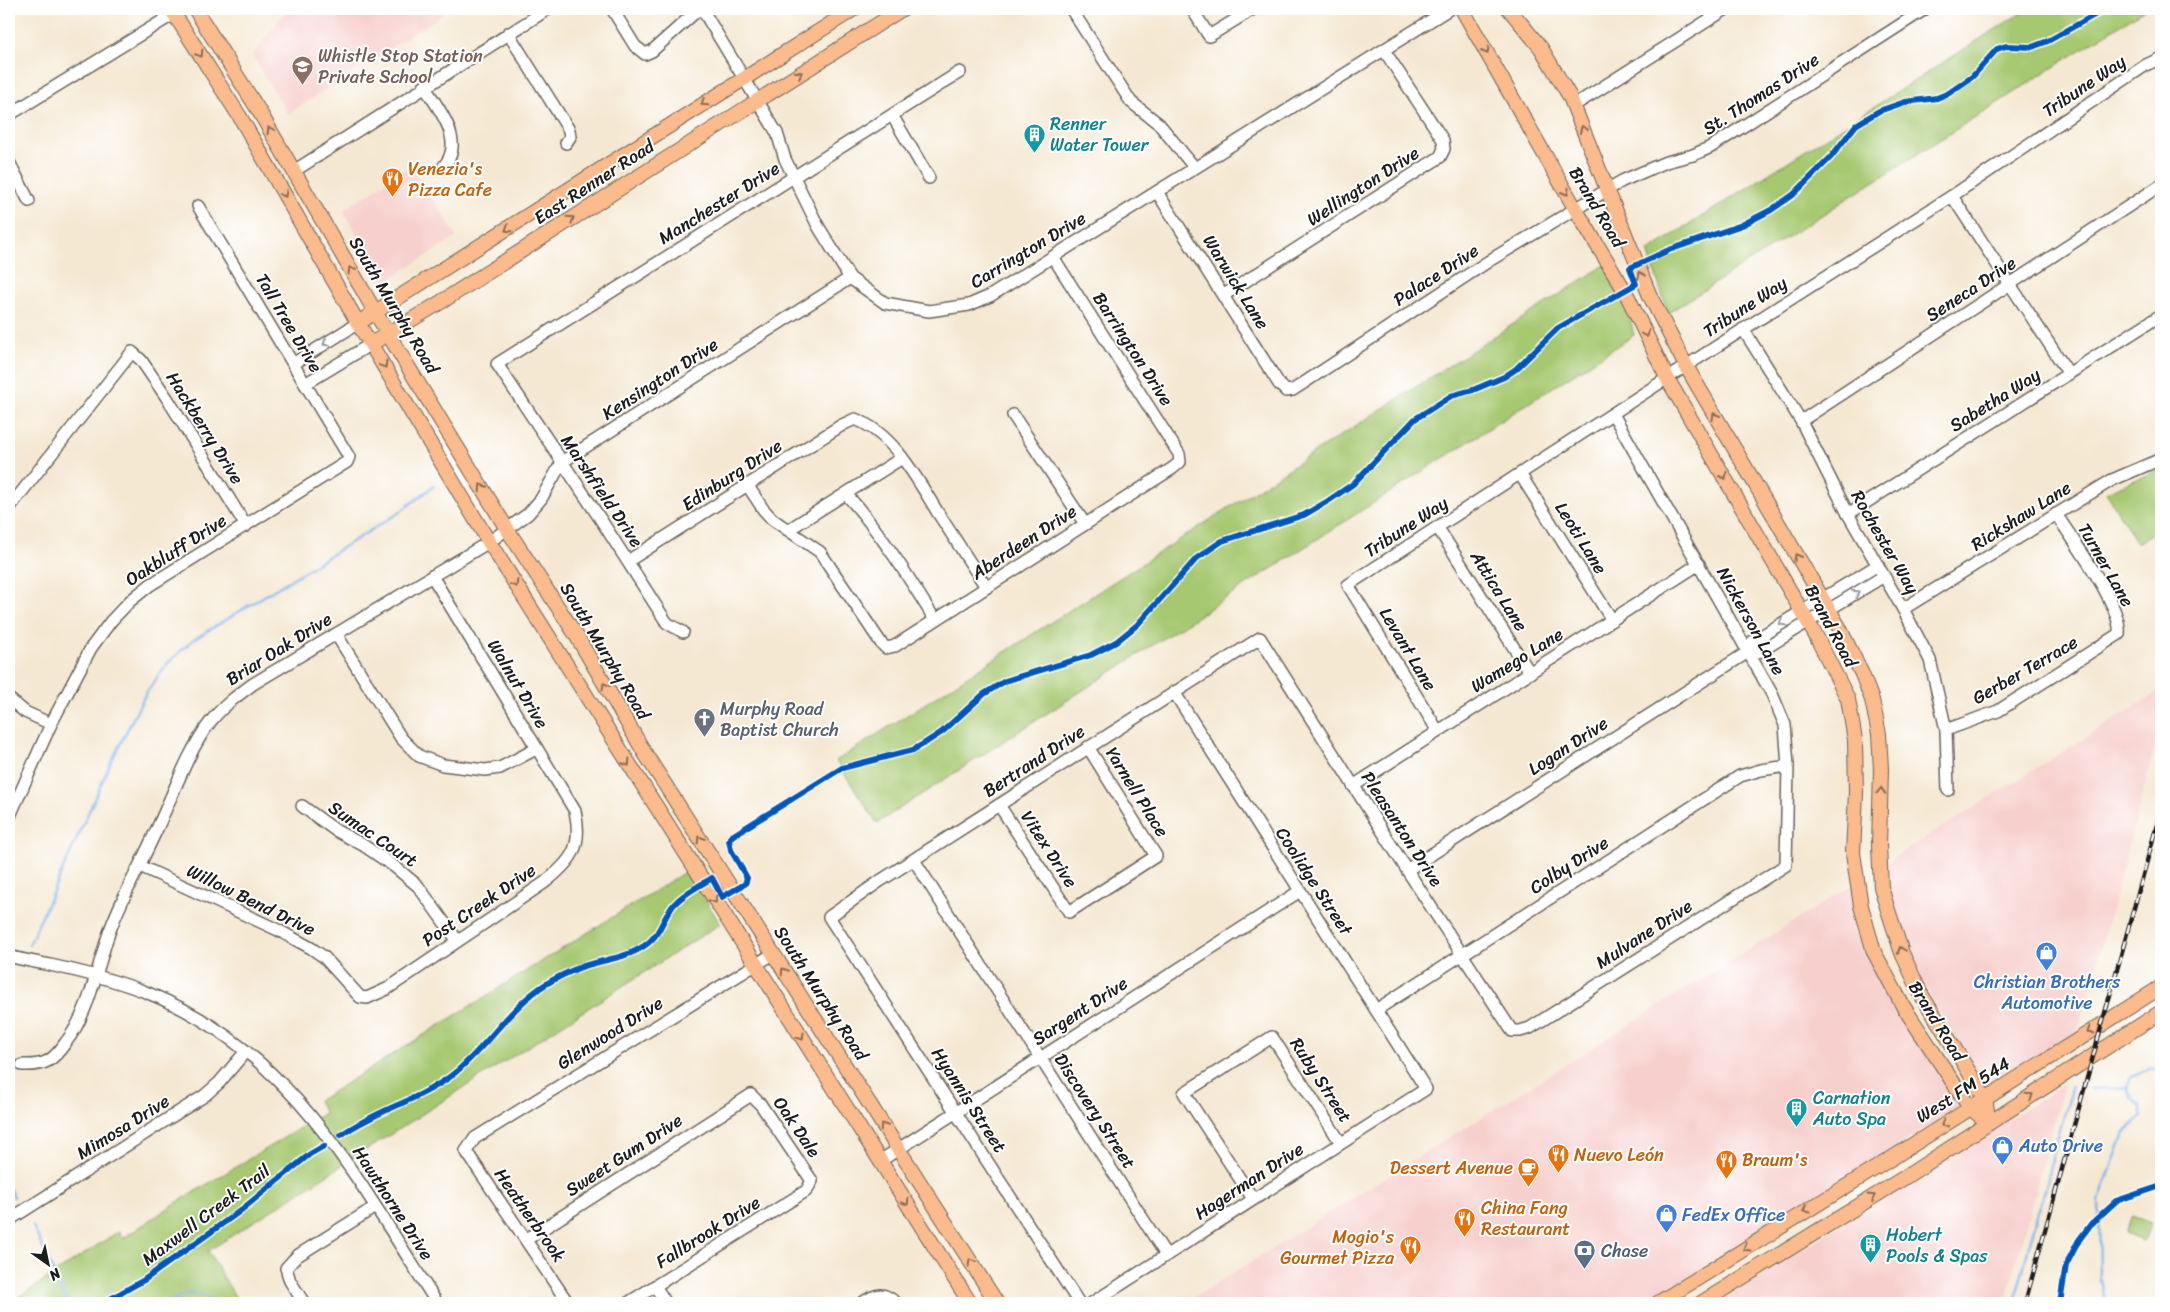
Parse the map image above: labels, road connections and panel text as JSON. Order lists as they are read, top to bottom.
{
  "streets": {
    "main road": [
      "East Renner Road",
      "Brand Road",
      "South Murphy Road",
      "West FM 544"
    ],
    "street": [
      "Tribune Way",
      "St. Thomas Drive",
      "Wellington Drive",
      "Manchester Drive",
      "Carrington Drive",
      "Palace Drive",
      "Warwick Lane",
      "Seneca Drive",
      "Tall Tree Drive",
      "Barrington Drive",
      "Kensington Drive",
      "Sabetha Way",
      "Hackberry Drive",
      "Edinburg Drive",
      "Marshfield Drive",
      "Rickshaw Lane",
      "Leoti Lane",
      "Aberdeen Drive",
      "Rochester Way",
      "Oakbluff Drive",
      "Turner Lane",
      "Attica Lane",
      "Nickerson Lane",
      "Briar Oak Drive",
      "Levant Lane",
      "Wamego Lane",
      "Gerber Terrace",
      "Walnut Drive",
      "Logan Drive",
      "Bertrand Drive",
      "Yarnell Place",
      "Pleasanton Drive",
      "Sumac Court",
      "Vitex Drive",
      "Colby Drive",
      "Coolidge Street",
      "Willow Bend Drive",
      "Post Creek Drive",
      "Mulvane Drive",
      "Sargent Drive",
      "Glenwood Drive",
      "Ruby Street",
      "Hyannis Street",
      "Discovery Street",
      "Mimosa Drive",
      "Oak Dale",
      "Sweet Gum Drive",
      "Hagerman Drive",
      "Hawthorne Drive",
      "Heatherbrook",
      "Fallbrook Drive"
    ],
    "cycle path": ["Maxwell Creek Trail"]
  },
  "crossings": [
    ["Tribune Way", "Brand Road"],
    ["Tribune Way", "Leoti Lane"],
    ["Tribune Way", "Rochester Way"],
    ["Tribune Way", "Attica Lane"],
    ["Tribune Way", "Nickerson Lane"],
    ["Tribune Way", "Levant Lane"],
    ["St. Thomas Drive", "Brand Road"],
    ["St. Thomas Drive", "Palace Drive"],
    ["East Renner Road", "Carrington Drive"],
    ["East Renner Road", "South Murphy Road"],
    ["East Renner Road", "Tall Tree Drive"],
    ["Wellington Drive", "Carrington Drive"],
    ["Wellington Drive", "Warwick Lane"],
    ["Manchester Drive", "Carrington Drive"],
    ["Manchester Drive", "Marshfield Drive"],
    ["Brand Road", "Palace Drive"],
    ["Brand Road", "Logan Drive"],
    ["Brand Road", "West FM 544"],
    ["Carrington Drive", "Warwick Lane"],
    ["Carrington Drive", "Barrington Drive"],
    ["Carrington Drive", "Kensington Drive"],
    ["Palace Drive", "Warwick Lane"],
    ["Seneca Drive", "Rochester Way"],
    ["South Murphy Road", "Kensington Drive"],
    ["South Murphy Road", "Briar Oak Drive"],
    ["South Murphy Road", "Sargent Drive"],
    ["South Murphy Road", "Glenwood Drive"],
    ["Tall Tree Drive", "Oakbluff Drive"],
    ["Barrington Drive", "Aberdeen Drive"],
    ["Kensington Drive", "Marshfield Drive"],
    ["Kensington Drive", "Briar Oak Drive"],
    ["Sabetha Way", "Rochester Way"],
    ["Hackberry Drive", "Oakbluff Drive"],
    ["Edinburg Drive", "Marshfield Drive"],
    ["Rickshaw Lane", "Rochester Way"],
    ["Rickshaw Lane", "Turner Lane"],
    ["Leoti Lane", "Wamego Lane"],
    ["Rochester Way", "Gerber Terrace"],
    ["Rochester Way", "Logan Drive"],
    ["Turner Lane", "Gerber Terrace"],
    ["Attica Lane", "Wamego Lane"],
    ["Nickerson Lane", "Wamego Lane"],
    ["Nickerson Lane", "Logan Drive"],
    ["Nickerson Lane", "Colby Drive"],
    ["Nickerson Lane", "Mulvane Drive"],
    ["Briar Oak Drive", "Walnut Drive"],
    ["Briar Oak Drive", "Willow Bend Drive"],
    ["Briar Oak Drive", "Hawthorne Drive"],
    ["Levant Lane", "Wamego Lane"],
    ["Wamego Lane", "Pleasanton Drive"],
    ["Walnut Drive", "Post Creek Drive"],
    ["Logan Drive", "Pleasanton Drive"],
    ["Bertrand Drive", "Yarnell Place"],
    ["Bertrand Drive", "Pleasanton Drive"],
    ["Bertrand Drive", "Vitex Drive"],
    ["Bertrand Drive", "Coolidge Street"],
    ["Bertrand Drive", "Hyannis Street"],
    ["Bertrand Drive", "Discovery Street"],
    ["Yarnell Place", "Vitex Drive"],
    ["Pleasanton Drive", "Colby Drive"],
    ["Pleasanton Drive", "Mulvane Drive"],
    ["Sumac Court", "Post Creek Drive"],
    ["Colby Drive", "Coolidge Street"],
    ["Coolidge Street", "Sargent Drive"],
    ["Coolidge Street", "Hagerman Drive"],
    ["Willow Bend Drive", "Post Creek Drive"],
    ["Sargent Drive", "Hyannis Street"],
    ["Sargent Drive", "Discovery Street"],
    ["Glenwood Drive", "Heatherbrook"],
    ["Ruby Street", "Hagerman Drive"],
    ["Discovery Street", "Hagerman Drive"],
    ["Mimosa Drive", "Hawthorne Drive"],
    ["Oak Dale", "Sweet Gum Drive"],
    ["Oak Dale", "Fallbrook Drive"],
    ["Sweet Gum Drive", "Heatherbrook"]
  ],
  "places": {
    "school or university": ["Whistle Stop Station Private School"],
    "building": ["Renner Water Tower", "Carnation Auto Spa", "Hobert Pools & Spas"],
    "restaurant": [
      "Venezia's Pizza Cafe",
      "Nuevo León",
      "Braum's",
      "China Fang Restaurant",
      "Mogio's Gourmet Pizza"
    ],
    "church": ["Murphy Road Baptist Church"],
    "shop": ["Christian Brothers Automotive", "Auto Drive", "FedEx Office"],
    "cafe": ["Dessert Avenue"],
    "bank": ["Chase"]
  },
  "north": "bottom right"
}
